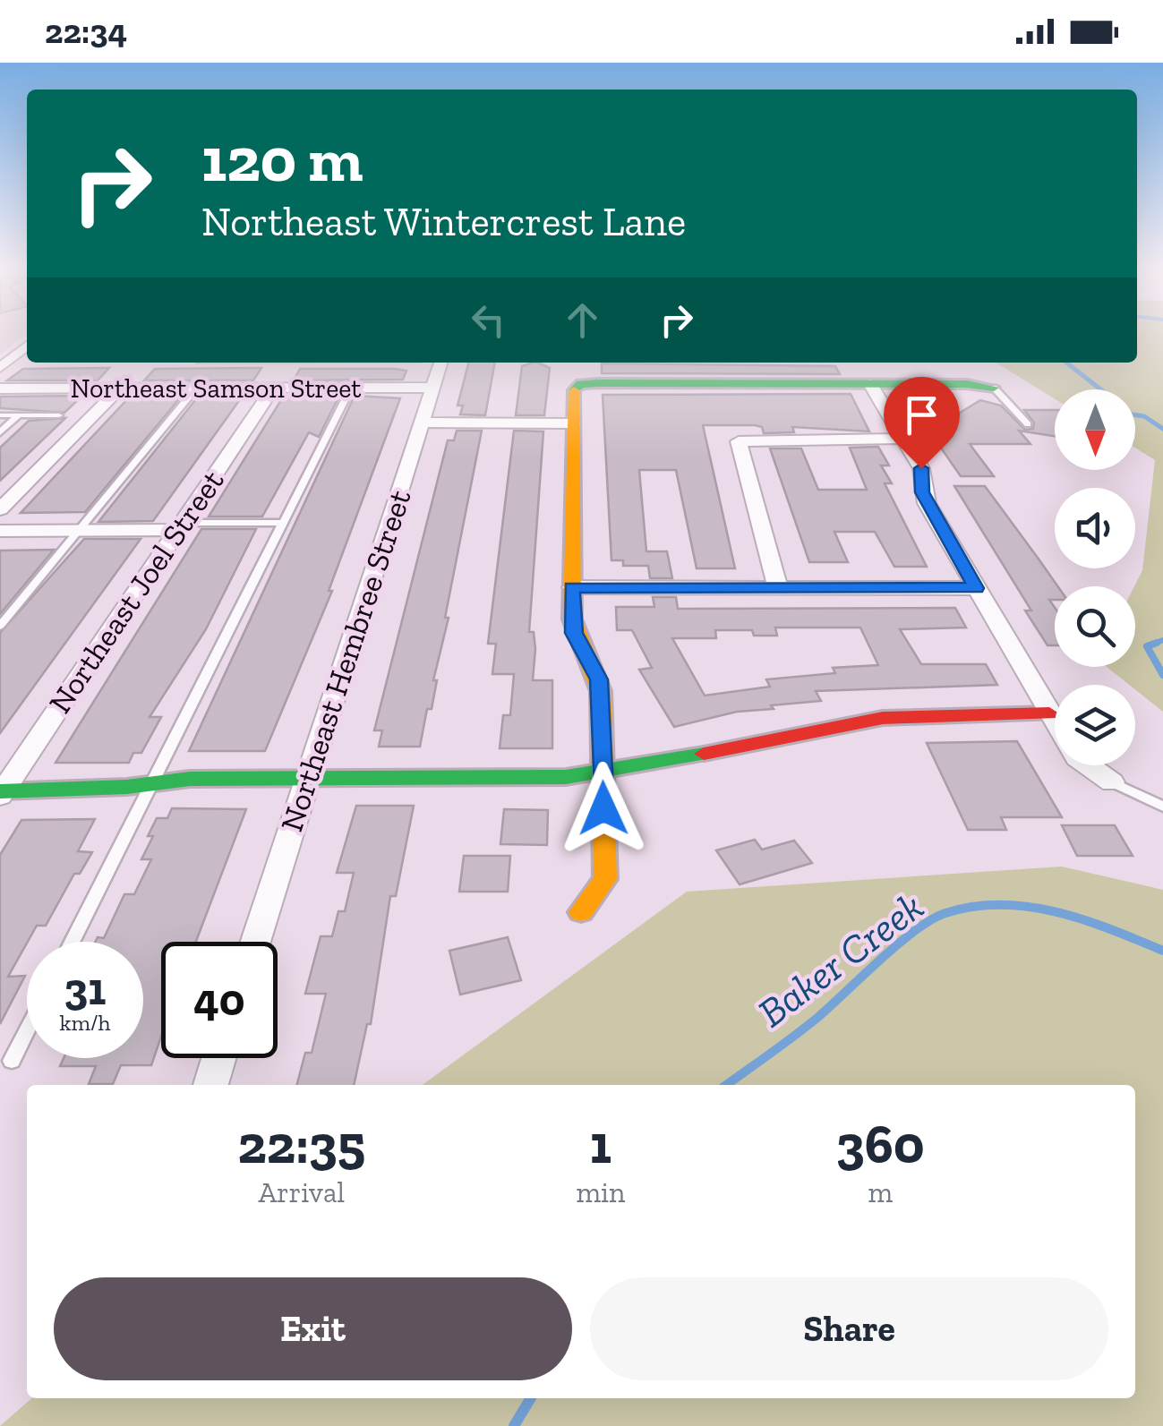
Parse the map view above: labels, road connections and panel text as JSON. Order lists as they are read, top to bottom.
{
  "streets": {
    "street": ["Northeast Samson Street", "Northeast Joel Street", "Northeast Hembree Street"]
  },
  "crossings": [
    ["Northeast Samson Street", "Northeast Joel Street"],
    ["Northeast Samson Street", "Northeast Hembree Street"]
  ],
  "water": ["Baker Creek"],
  "north": "bottom",
  "page": {
    "status": "22:34",
    "turn": ["120 m", "Northeast Wintercrest Lane"],
    "speed": "31 km/h",
    "limit": "40",
    "eta": [
      "22:35",
      "Arrival",
      "1",
      "min",
      "360",
      "m"
    ],
    "buttons": ["Exit", "Share"]
  }
}
